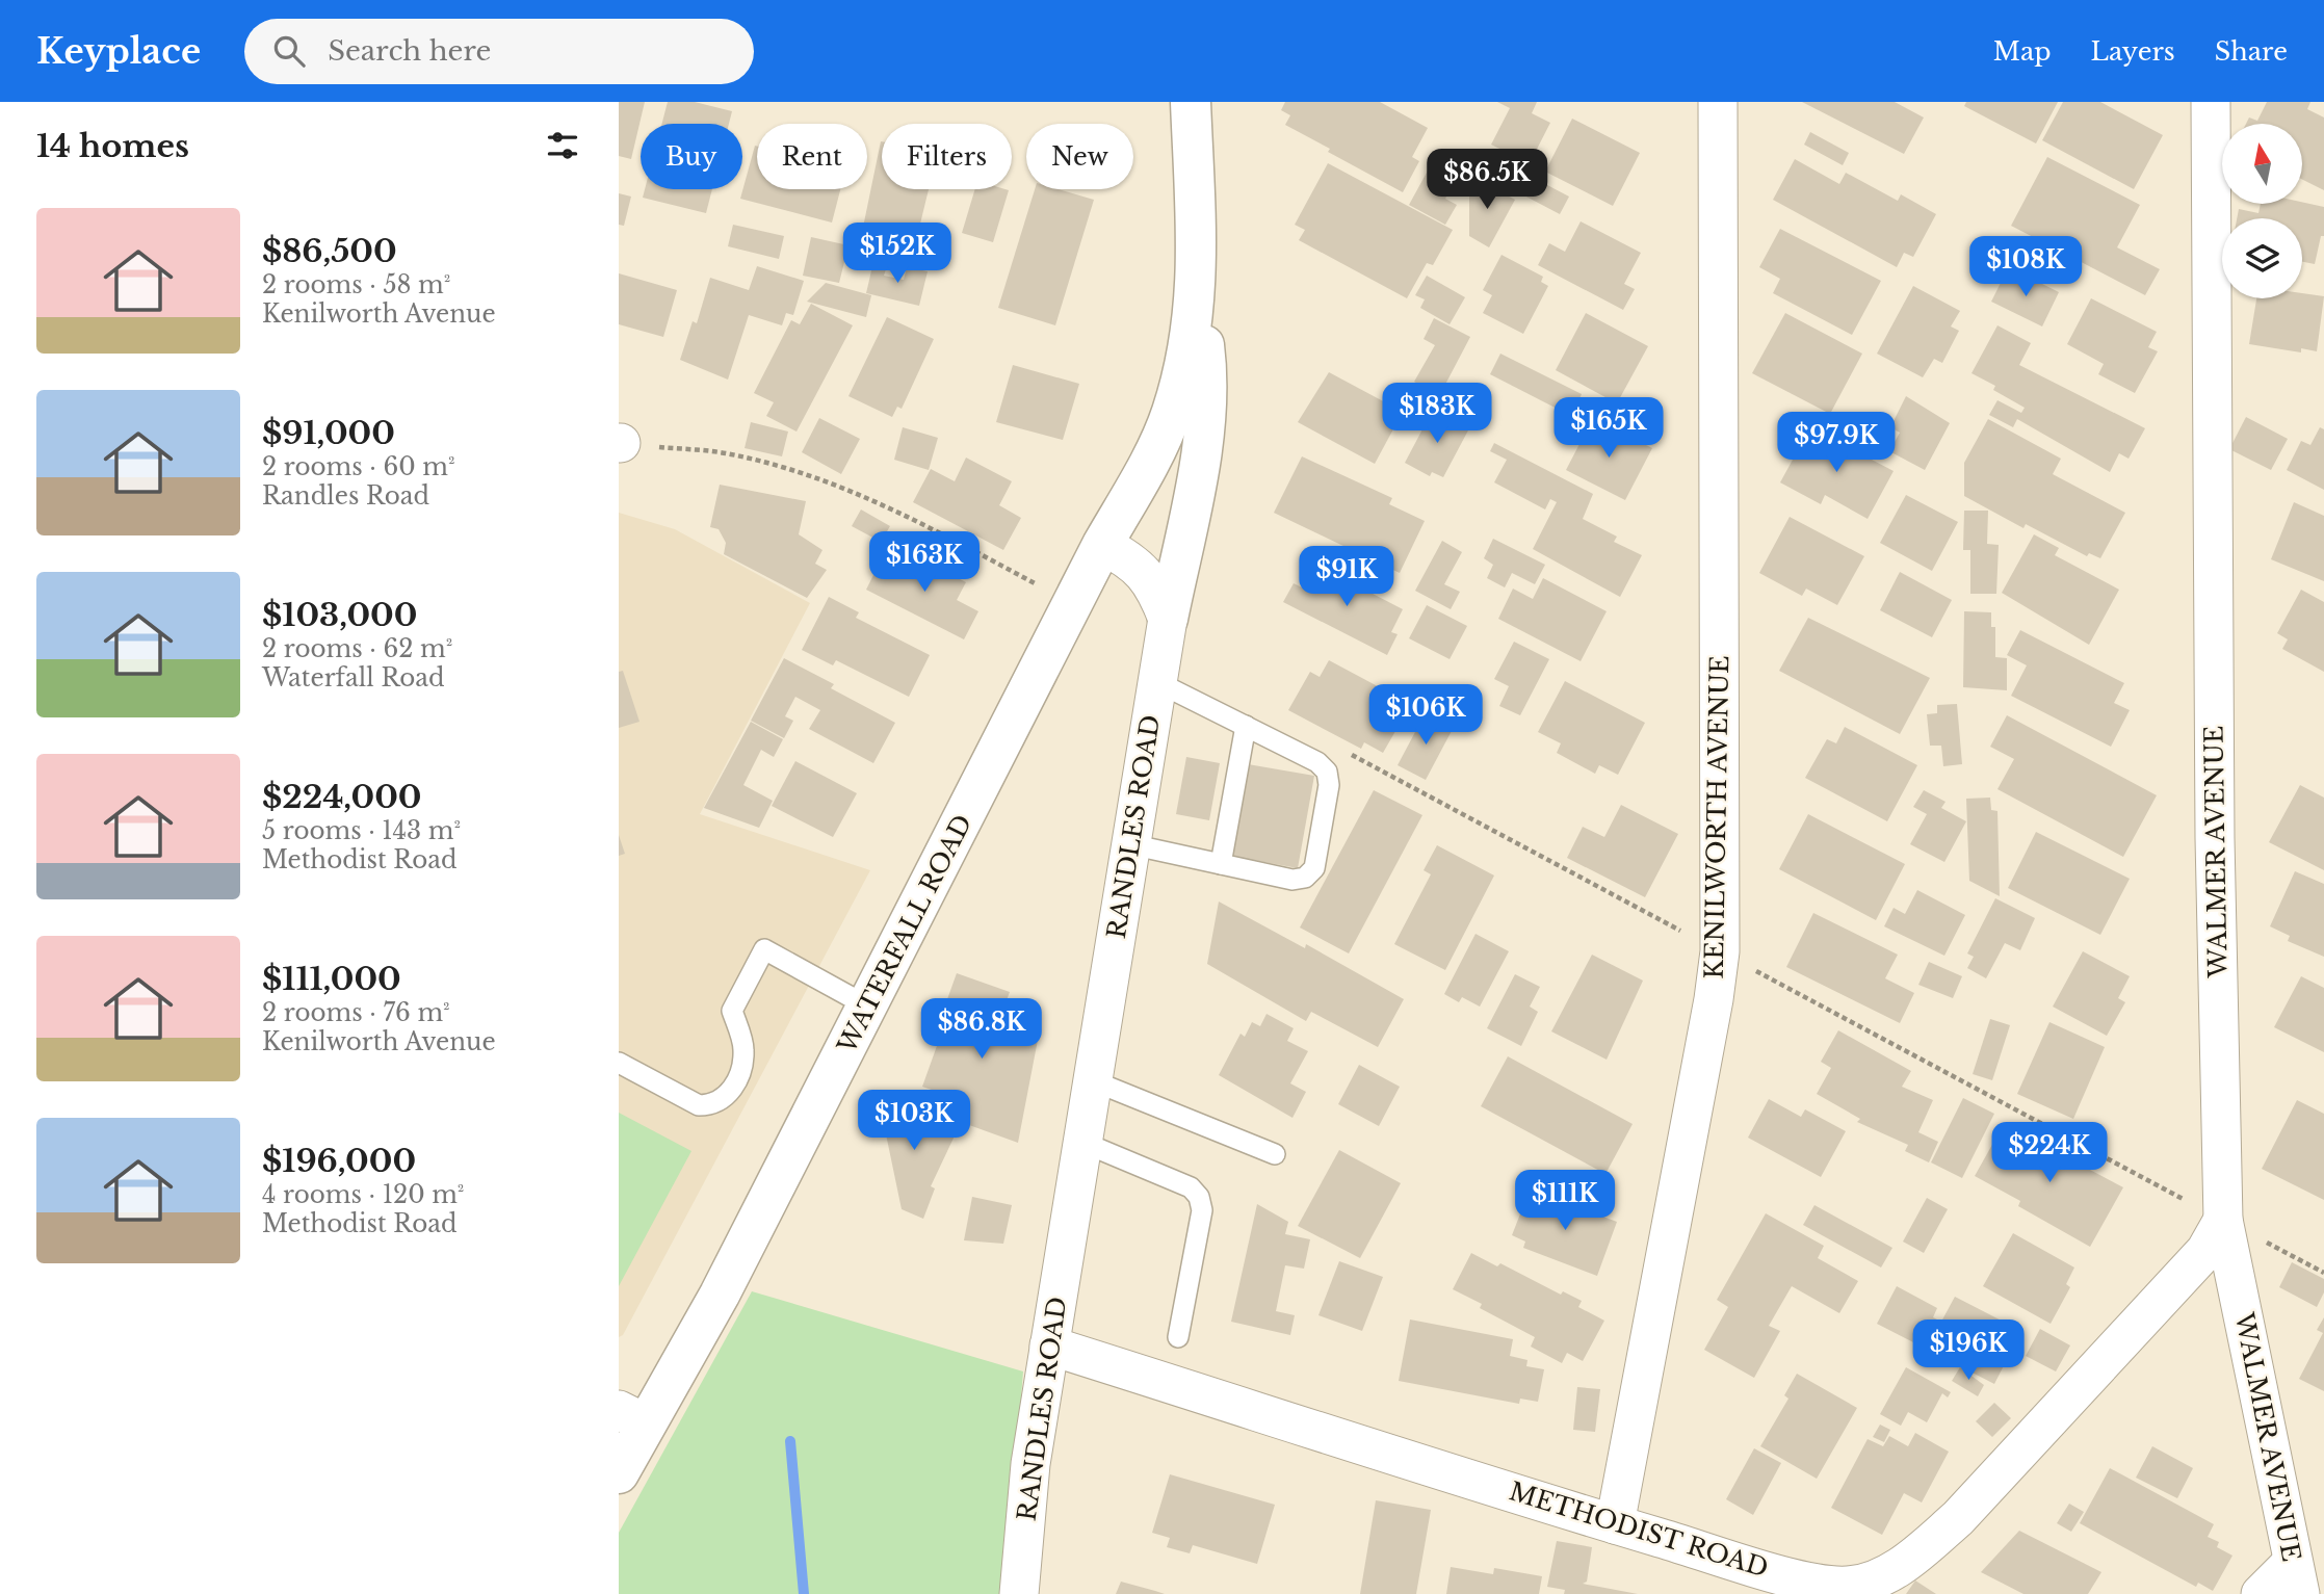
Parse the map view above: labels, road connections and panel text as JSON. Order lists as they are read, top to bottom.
{
  "streets": {
    "street": [
      "KENILWORTH AVENUE",
      "RANDLES ROAD",
      "WALMER AVENUE",
      "WATERFALL ROAD",
      "METHODIST ROAD"
    ]
  },
  "crossings": [
    ["KENILWORTH AVENUE", "METHODIST ROAD"],
    ["RANDLES ROAD", "METHODIST ROAD"],
    ["WALMER AVENUE", "METHODIST ROAD"]
  ],
  "north": "top",
  "page": {
    "header": "Keyplace",
    "search": "Search here",
    "nav": ["Map", "Layers", "Share"],
    "heading": "14 homes",
    "chip": [
      "Buy",
      "Rent",
      "Filters",
      "New"
    ],
    "price": [
      "$86.5K",
      "$152K",
      "$108K",
      "$183K",
      "$165K",
      "$97.9K",
      "$163K",
      "$91K",
      "$106K",
      "$86.8K",
      "$103K",
      "$224K",
      "$111K",
      "$196K"
    ],
    "list": [
      {
        "name": "$86,500",
        "note": "2 rooms · 58 m² · Kenilworth Avenue"
      },
      {
        "name": "$91,000",
        "note": "2 rooms · 60 m² · Randles Road"
      },
      {
        "name": "$103,000",
        "note": "2 rooms · 62 m² · Waterfall Road"
      },
      {
        "name": "$224,000",
        "note": "5 rooms · 143 m² · Methodist Road"
      },
      {
        "name": "$111,000",
        "note": "2 rooms · 76 m² · Kenilworth Avenue"
      },
      {
        "name": "$196,000",
        "note": "4 rooms · 120 m² · Methodist Road"
      }
    ]
  }
}
